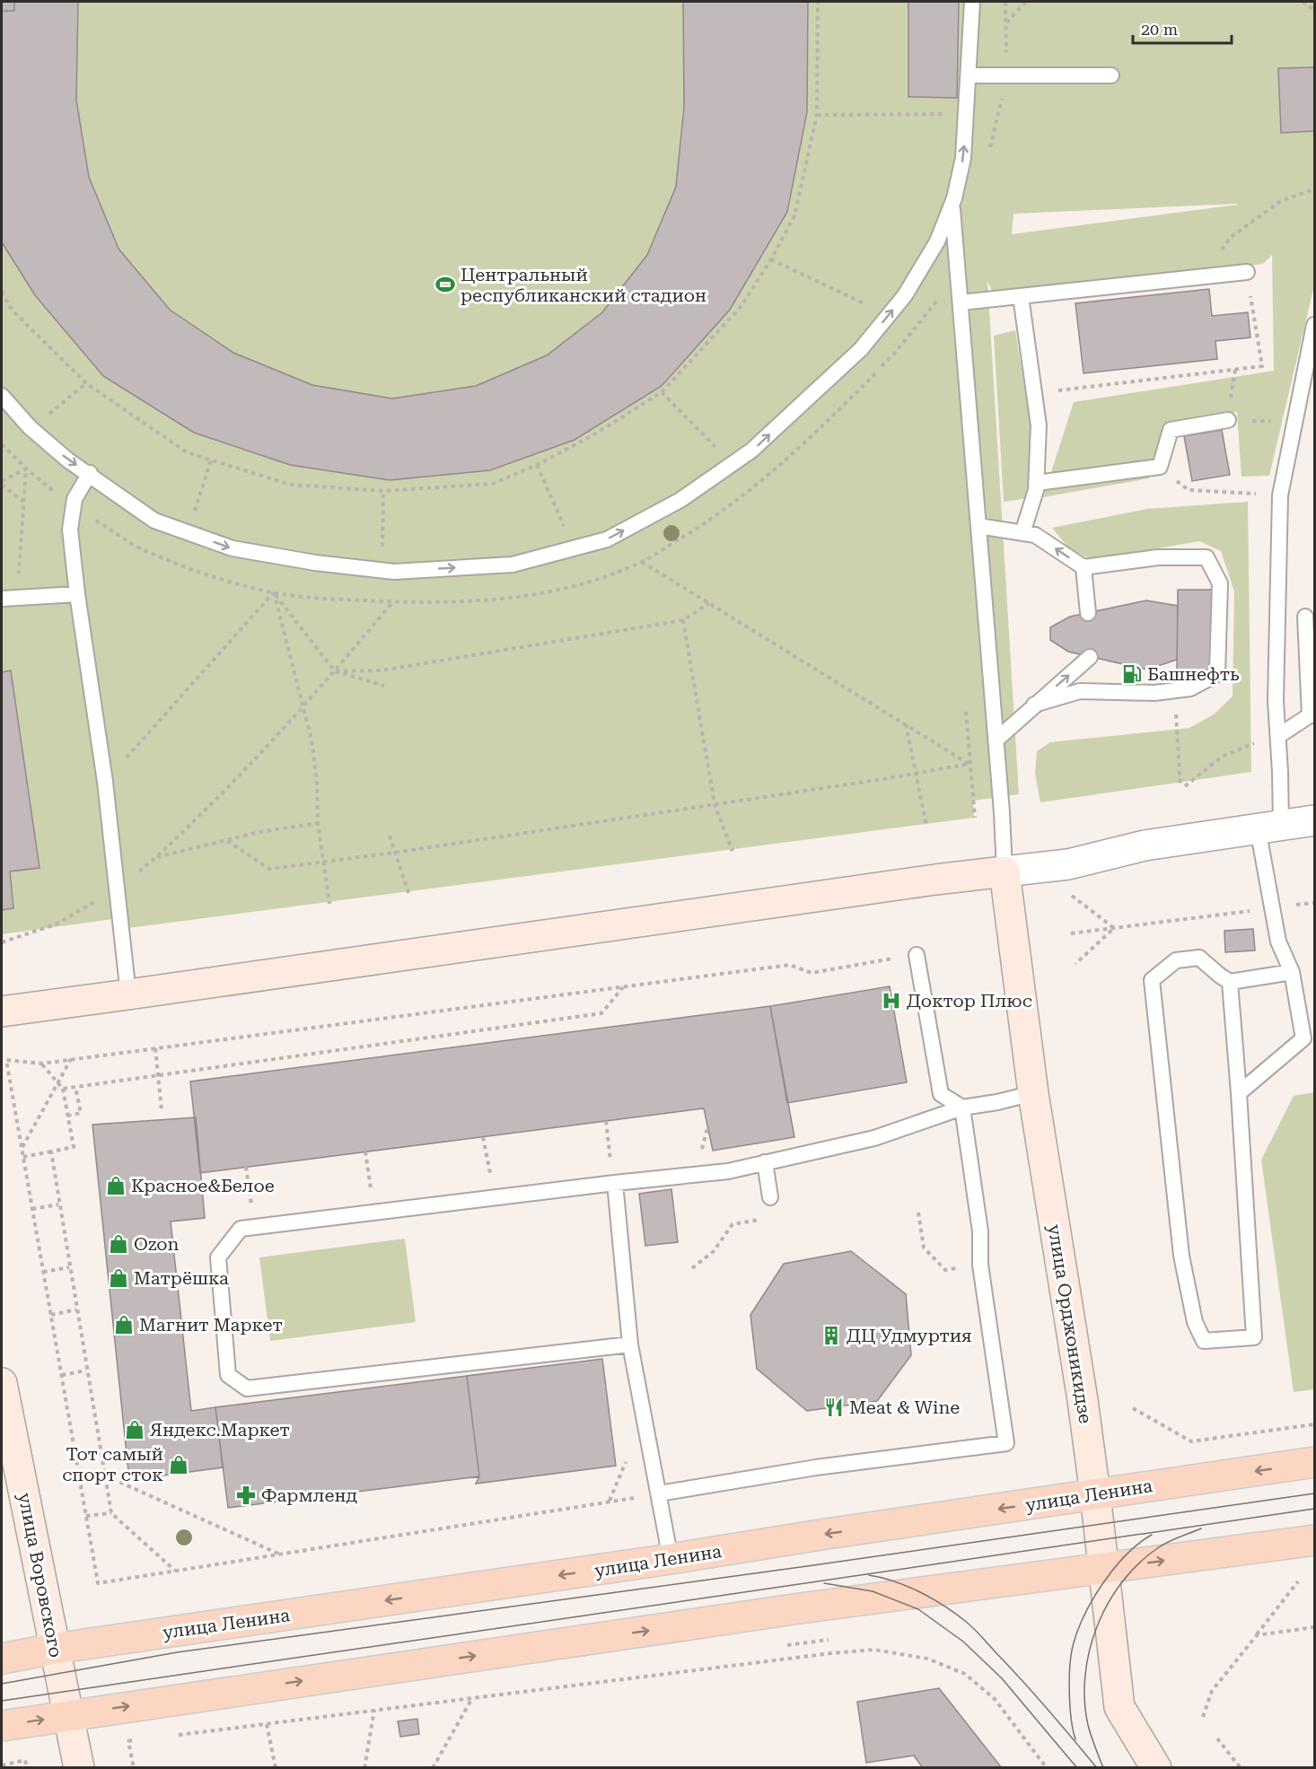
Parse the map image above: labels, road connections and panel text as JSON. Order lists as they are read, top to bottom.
{
  "streets": {
    "main road": ["улица Орджоникидзе", "улица Ленина", "улица Воровского"]
  },
  "crossings": [
    ["улица Орджоникидзе", "улица Ленина"],
    ["улица Ленина", "улица Воровского"]
  ],
  "places": {
    "sports": ["Центральный республиканский стадион"],
    "fuel station": ["Башнефть"],
    "hospital": ["Доктор Плюс"],
    "shop": [
      "Красное&Белое",
      "Ozon",
      "Матрёшка",
      "Магнит Маркет",
      "Яндекс.Маркет",
      "Тот самый спорт сток"
    ],
    "building": ["ДЦ Удмуртия"],
    "restaurant": ["Meat & Wine"],
    "pharmacy": ["Фармленд"]
  },
  "scale_bar": "20 m"
}
